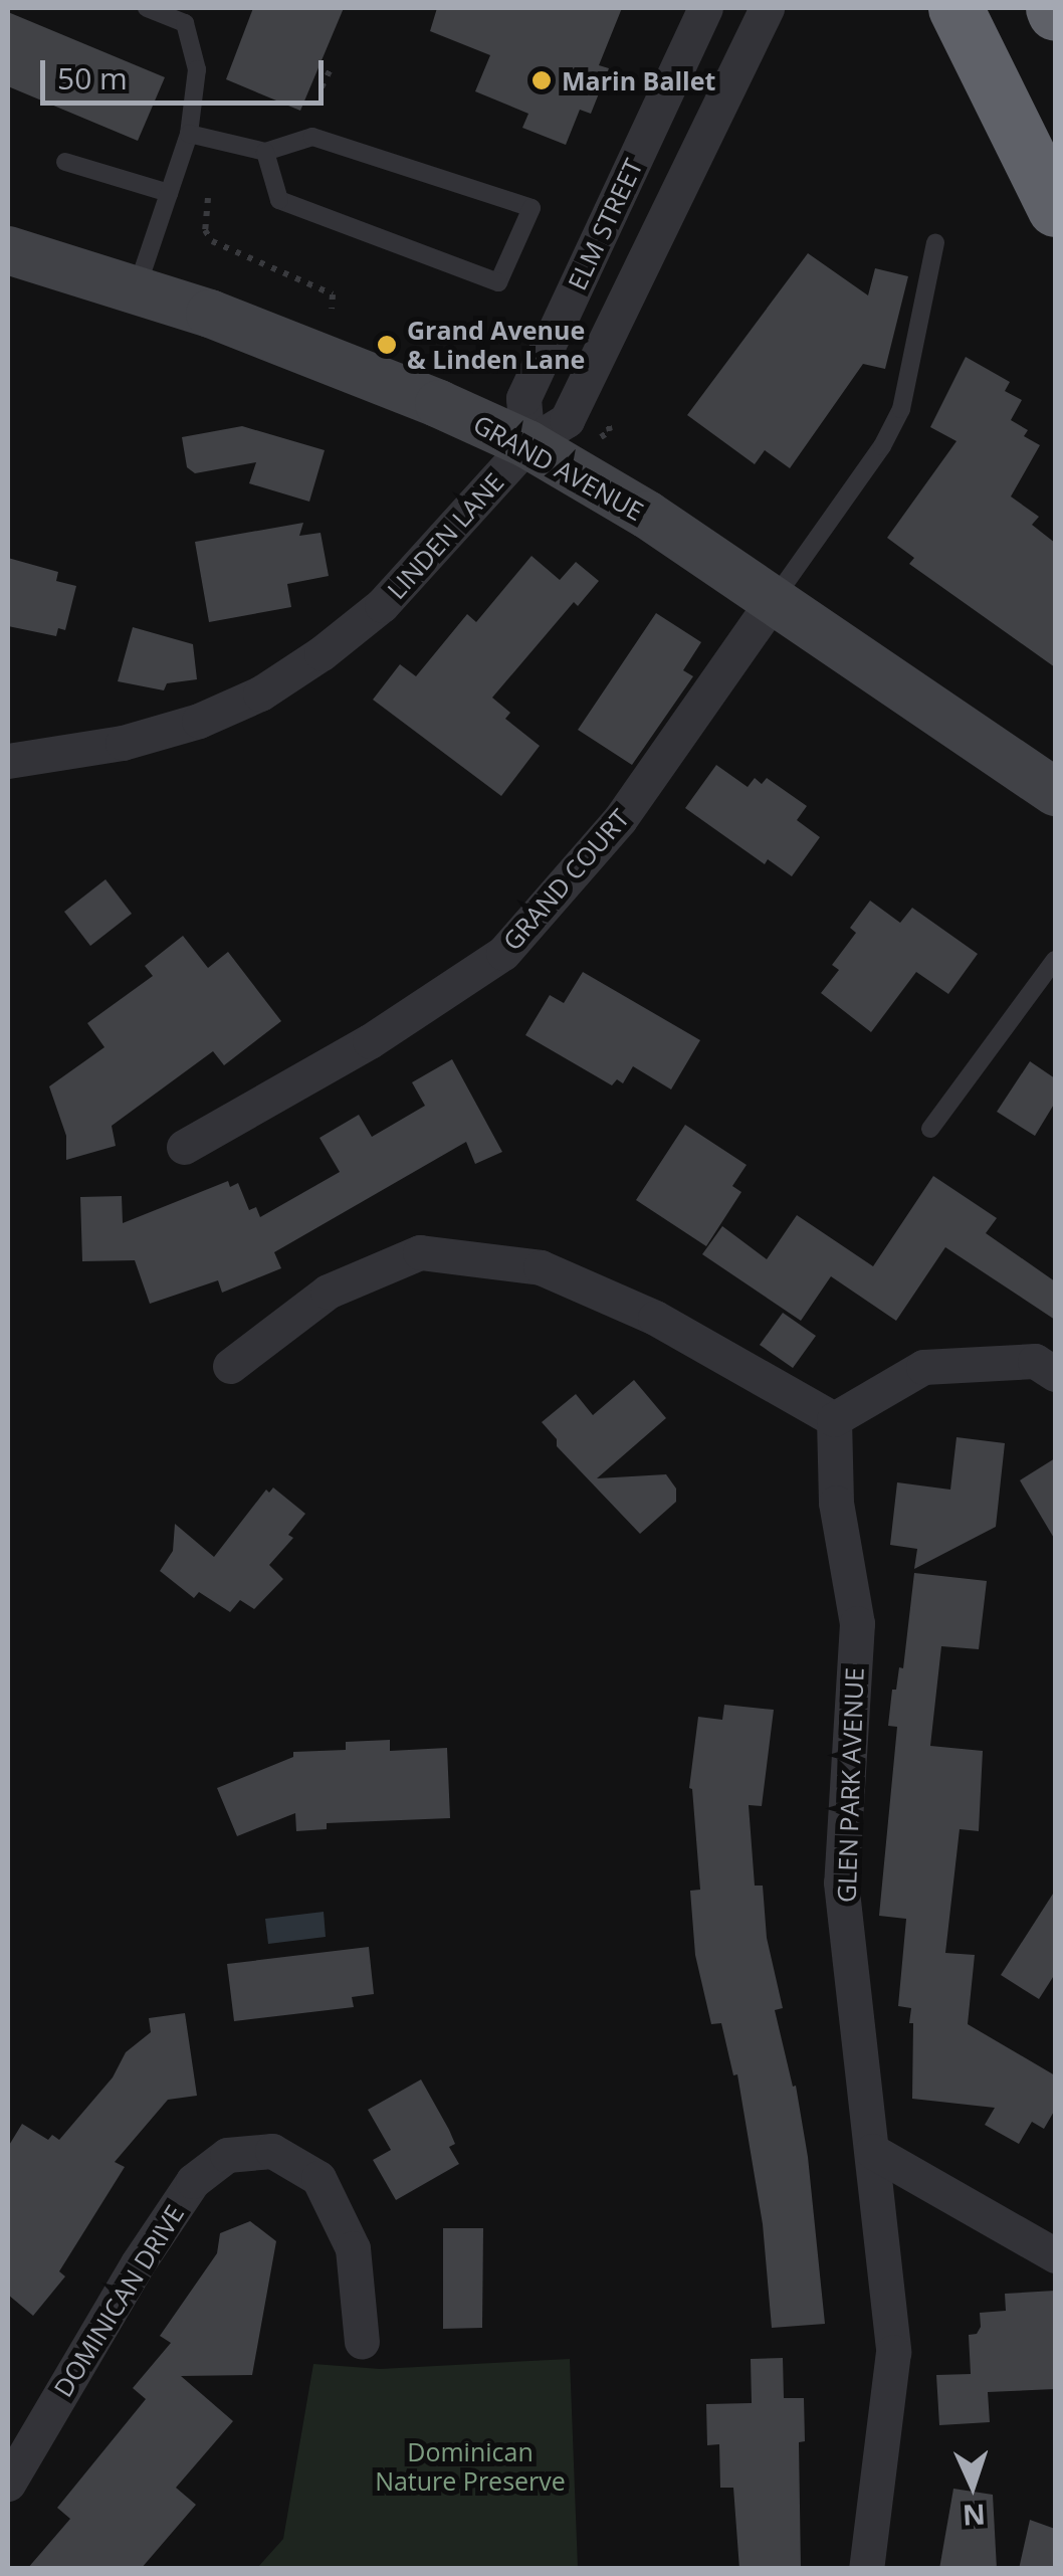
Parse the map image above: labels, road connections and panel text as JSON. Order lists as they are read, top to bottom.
{
  "streets": {
    "street": [
      "ELM STREET",
      "GRAND AVENUE",
      "LINDEN LANE",
      "GRAND COURT",
      "GLEN PARK AVENUE",
      "DOMINICAN DRIVE"
    ]
  },
  "crossings": [
    ["ELM STREET", "GRAND AVENUE"],
    ["ELM STREET", "LINDEN LANE"],
    ["GRAND AVENUE", "LINDEN LANE"],
    ["GRAND AVENUE", "GRAND COURT"]
  ],
  "parks": ["Dominican Nature Preserve"],
  "places": ["Marin Ballet", "Grand Avenue & Linden Lane"],
  "scale_bar": "50 m",
  "north": "bottom"
}
